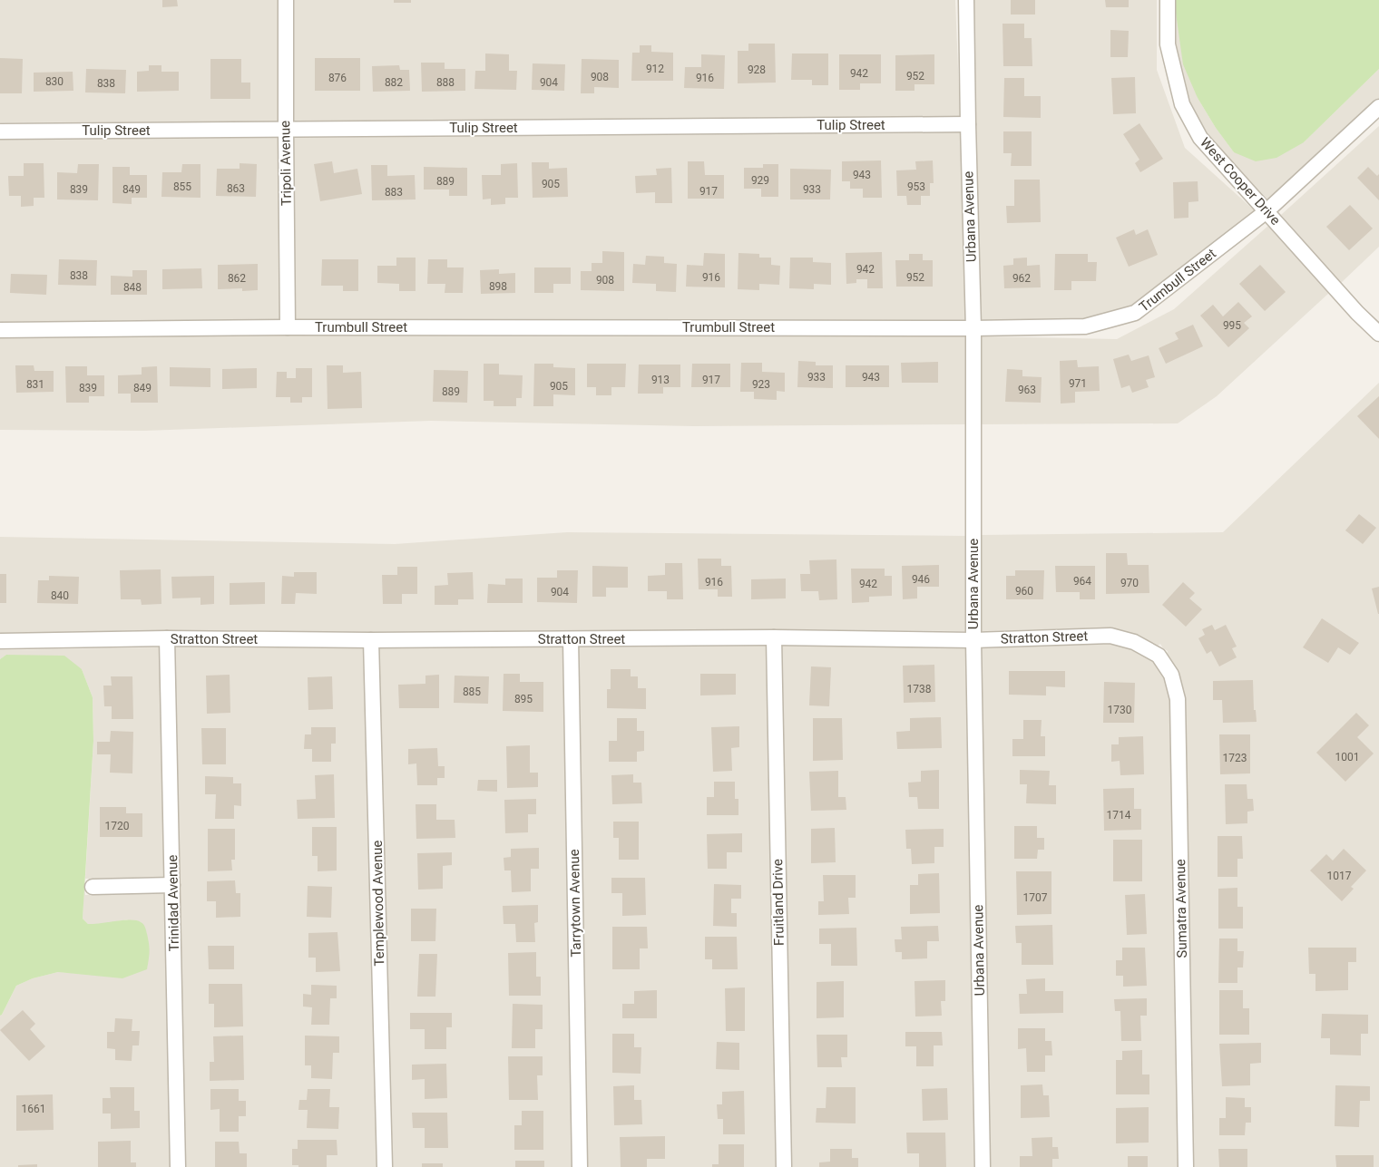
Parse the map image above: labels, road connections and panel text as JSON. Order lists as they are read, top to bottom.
{
  "streets": {
    "street": [
      "Tulip Street",
      "Tripoli Avenue",
      "West Cooper Drive",
      "Urbana Avenue",
      "Trumbull Street",
      "Stratton Street",
      "Fruitland Drive",
      "Trinidad Avenue",
      "Templewood Avenue",
      "Tarrytown Avenue",
      "Sumatra Avenue"
    ]
  },
  "crossings": [
    ["Tulip Street", "Tripoli Avenue"],
    ["Tulip Street", "Urbana Avenue"],
    ["Tripoli Avenue", "Trumbull Street"],
    ["West Cooper Drive", "Trumbull Street"],
    ["Urbana Avenue", "Trumbull Street"],
    ["Urbana Avenue", "Stratton Street"],
    ["Stratton Street", "Fruitland Drive"],
    ["Stratton Street", "Trinidad Avenue"],
    ["Stratton Street", "Templewood Avenue"],
    ["Stratton Street", "Tarrytown Avenue"],
    ["Stratton Street", "Sumatra Avenue"]
  ],
  "house_numbers": [
    "912",
    "928",
    "942",
    "952",
    "908",
    "876",
    "916",
    "830",
    "882",
    "888",
    "904",
    "838",
    "943",
    "929",
    "889",
    "905",
    "855",
    "953",
    "863",
    "839",
    "849",
    "933",
    "917",
    "883",
    "942",
    "838",
    "916",
    "952",
    "862",
    "962",
    "908",
    "898",
    "848",
    "995",
    "933",
    "943",
    "913",
    "917",
    "971",
    "831",
    "923",
    "905",
    "839",
    "849",
    "963",
    "889",
    "946",
    "964",
    "916",
    "970",
    "942",
    "960",
    "904",
    "840",
    "1738",
    "885",
    "895",
    "1730",
    "1001",
    "1723",
    "1714",
    "1720",
    "1017",
    "1707",
    "1661"
  ]
}
